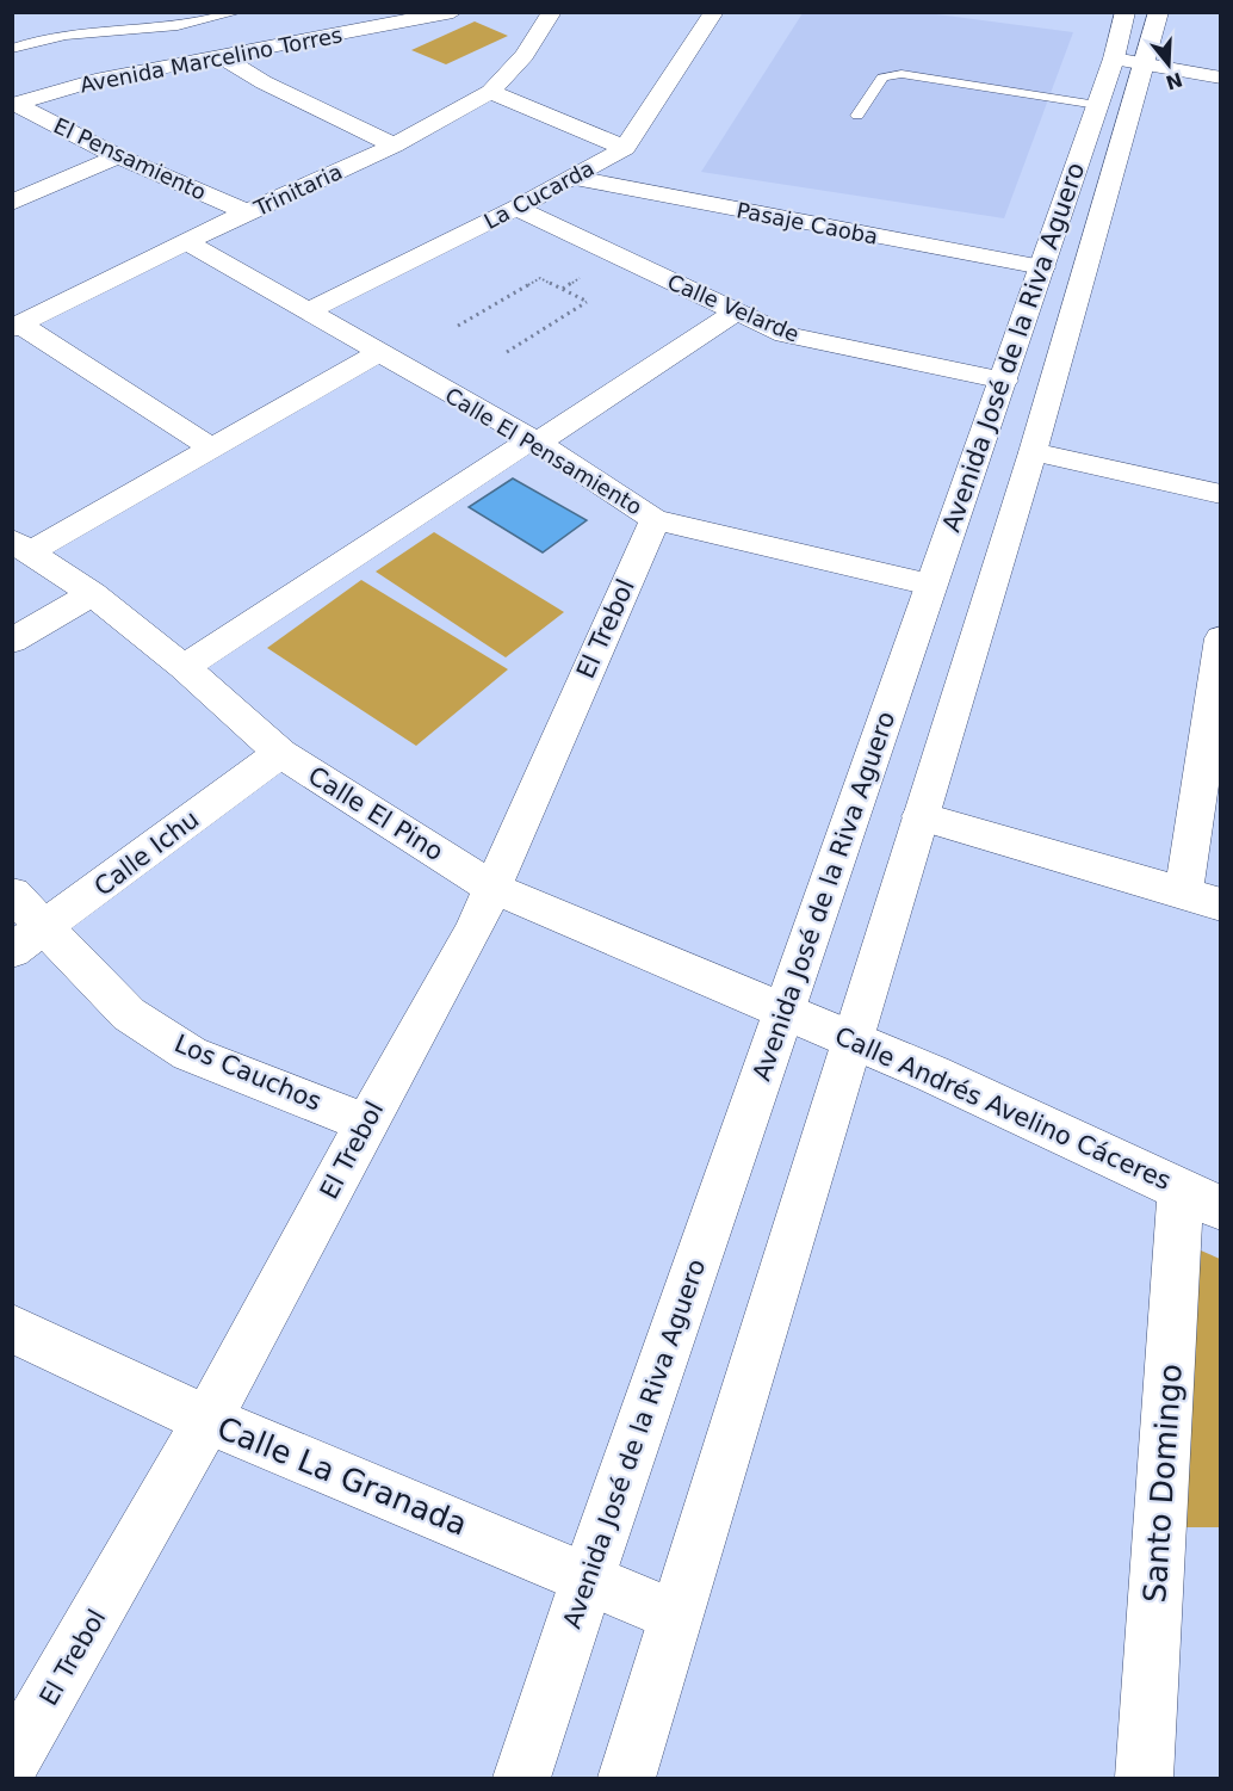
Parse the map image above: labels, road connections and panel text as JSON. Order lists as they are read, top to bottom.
{
  "streets": {
    "street": [
      "Avenida Marcelino Torres",
      "El Pensamiento",
      "Trinitaria",
      "La Cucarda",
      "Pasaje Caoba",
      "Calle Velarde",
      "Avenida José de la Riva Aguero",
      "Calle El Pensamiento",
      "El Trebol",
      "Calle El Pino",
      "Calle Ichu",
      "Los Cauchos",
      "Calle Andrés Avelino Cáceres",
      "Calle La Granada",
      "Santo Domingo"
    ]
  },
  "crossings": [
    ["Avenida Marcelino Torres", "El Pensamiento"],
    ["El Pensamiento", "Trinitaria"],
    ["Trinitaria", "Calle El Pensamiento"],
    ["La Cucarda", "Pasaje Caoba"],
    ["La Cucarda", "Calle Velarde"],
    ["La Cucarda", "Calle El Pensamiento"],
    ["Pasaje Caoba", "Avenida José de la Riva Aguero"],
    ["Calle Velarde", "Avenida José de la Riva Aguero"],
    ["Avenida José de la Riva Aguero", "Calle El Pensamiento"],
    ["Avenida José de la Riva Aguero", "Calle El Pino"],
    ["Avenida José de la Riva Aguero", "Calle Andrés Avelino Cáceres"],
    ["Avenida José de la Riva Aguero", "Calle La Granada"],
    ["Calle El Pensamiento", "El Trebol"],
    ["El Trebol", "Calle El Pino"],
    ["El Trebol", "Los Cauchos"],
    ["El Trebol", "Calle La Granada"],
    ["Calle El Pino", "Calle Ichu"],
    ["Calle El Pino", "Calle Andrés Avelino Cáceres"],
    ["Calle Ichu", "Los Cauchos"],
    ["Calle Andrés Avelino Cáceres", "Santo Domingo"]
  ],
  "north": "bottom"
}
